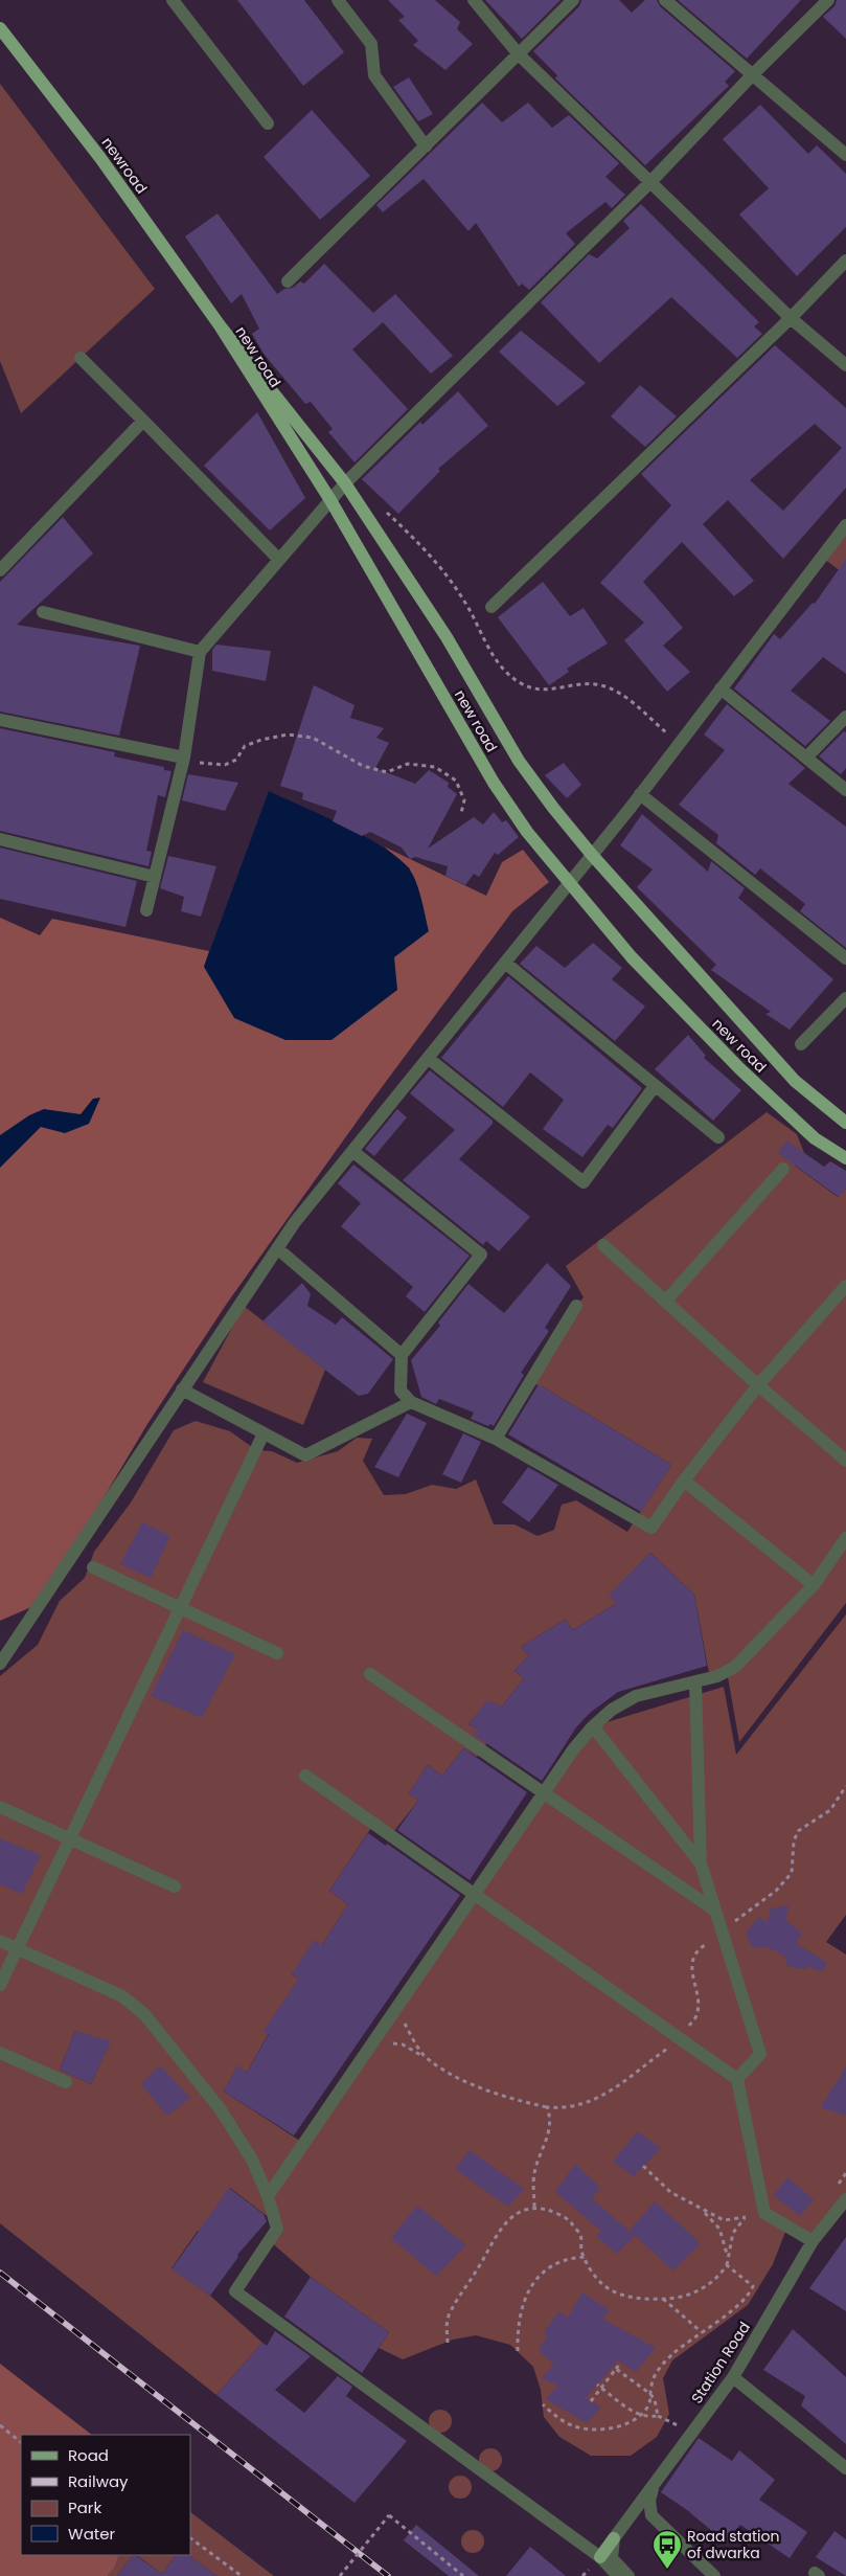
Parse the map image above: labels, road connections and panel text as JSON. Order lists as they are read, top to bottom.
{
  "streets": {
    "main road": ["newroad", "new road"],
    "street": ["Station Road"]
  },
  "crossings": [
    ["newroad", "new road"]
  ],
  "places": {
    "bus stop": ["Road station of dwarka"]
  },
  "legend": [
    "Road",
    "Railway",
    "Park",
    "Water"
  ]
}
